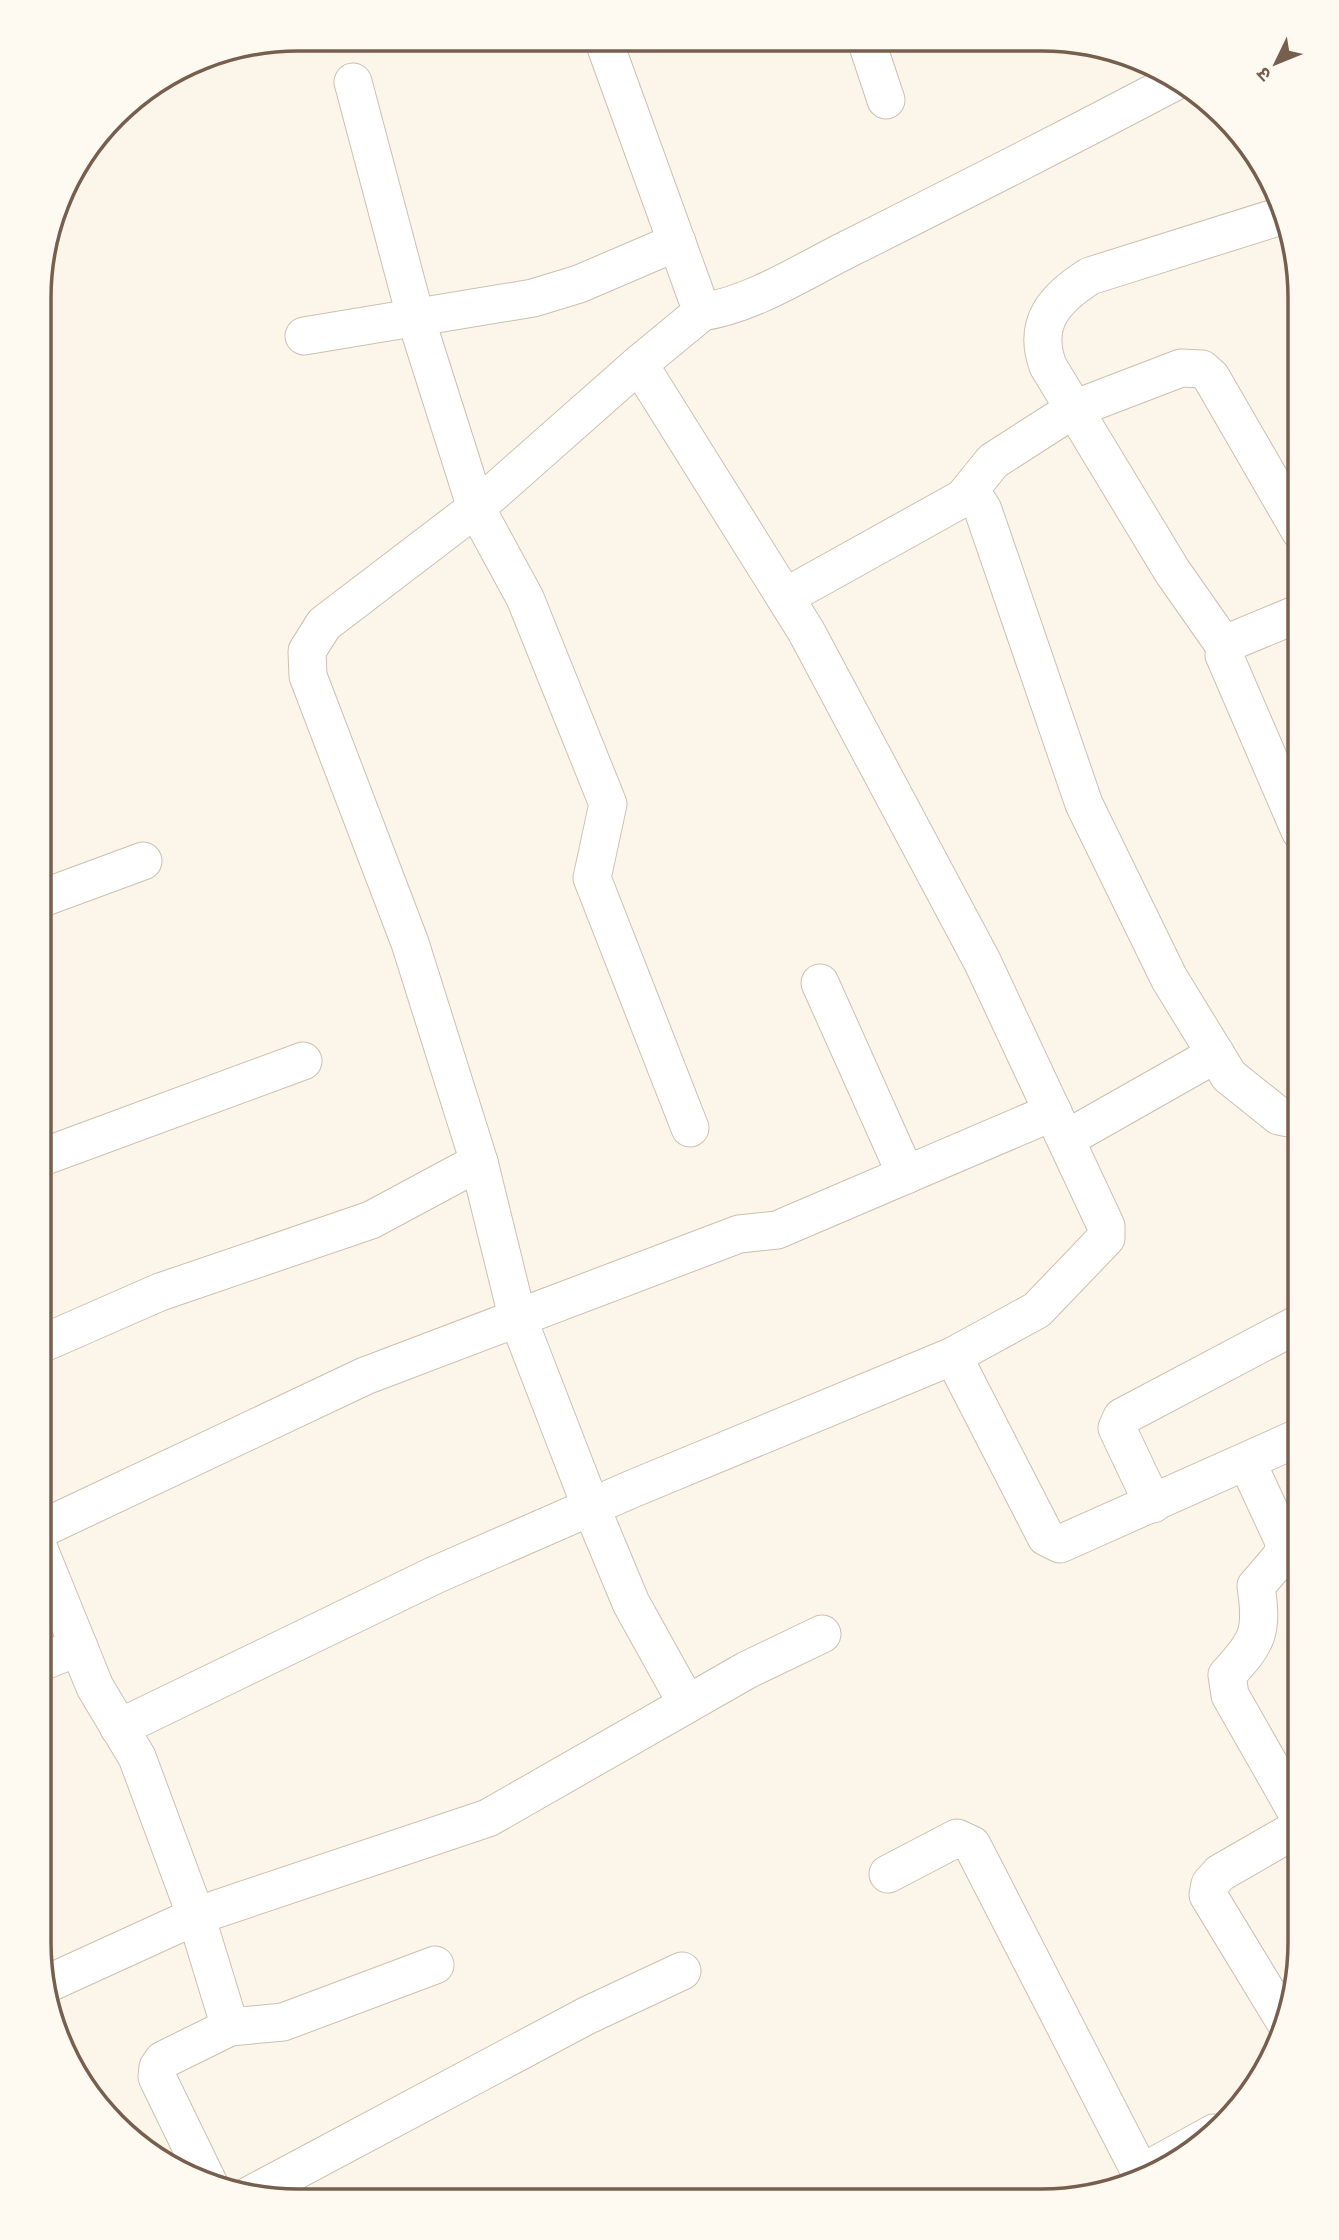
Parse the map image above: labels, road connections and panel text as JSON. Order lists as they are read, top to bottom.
{
  "north": "bottom left"
}
